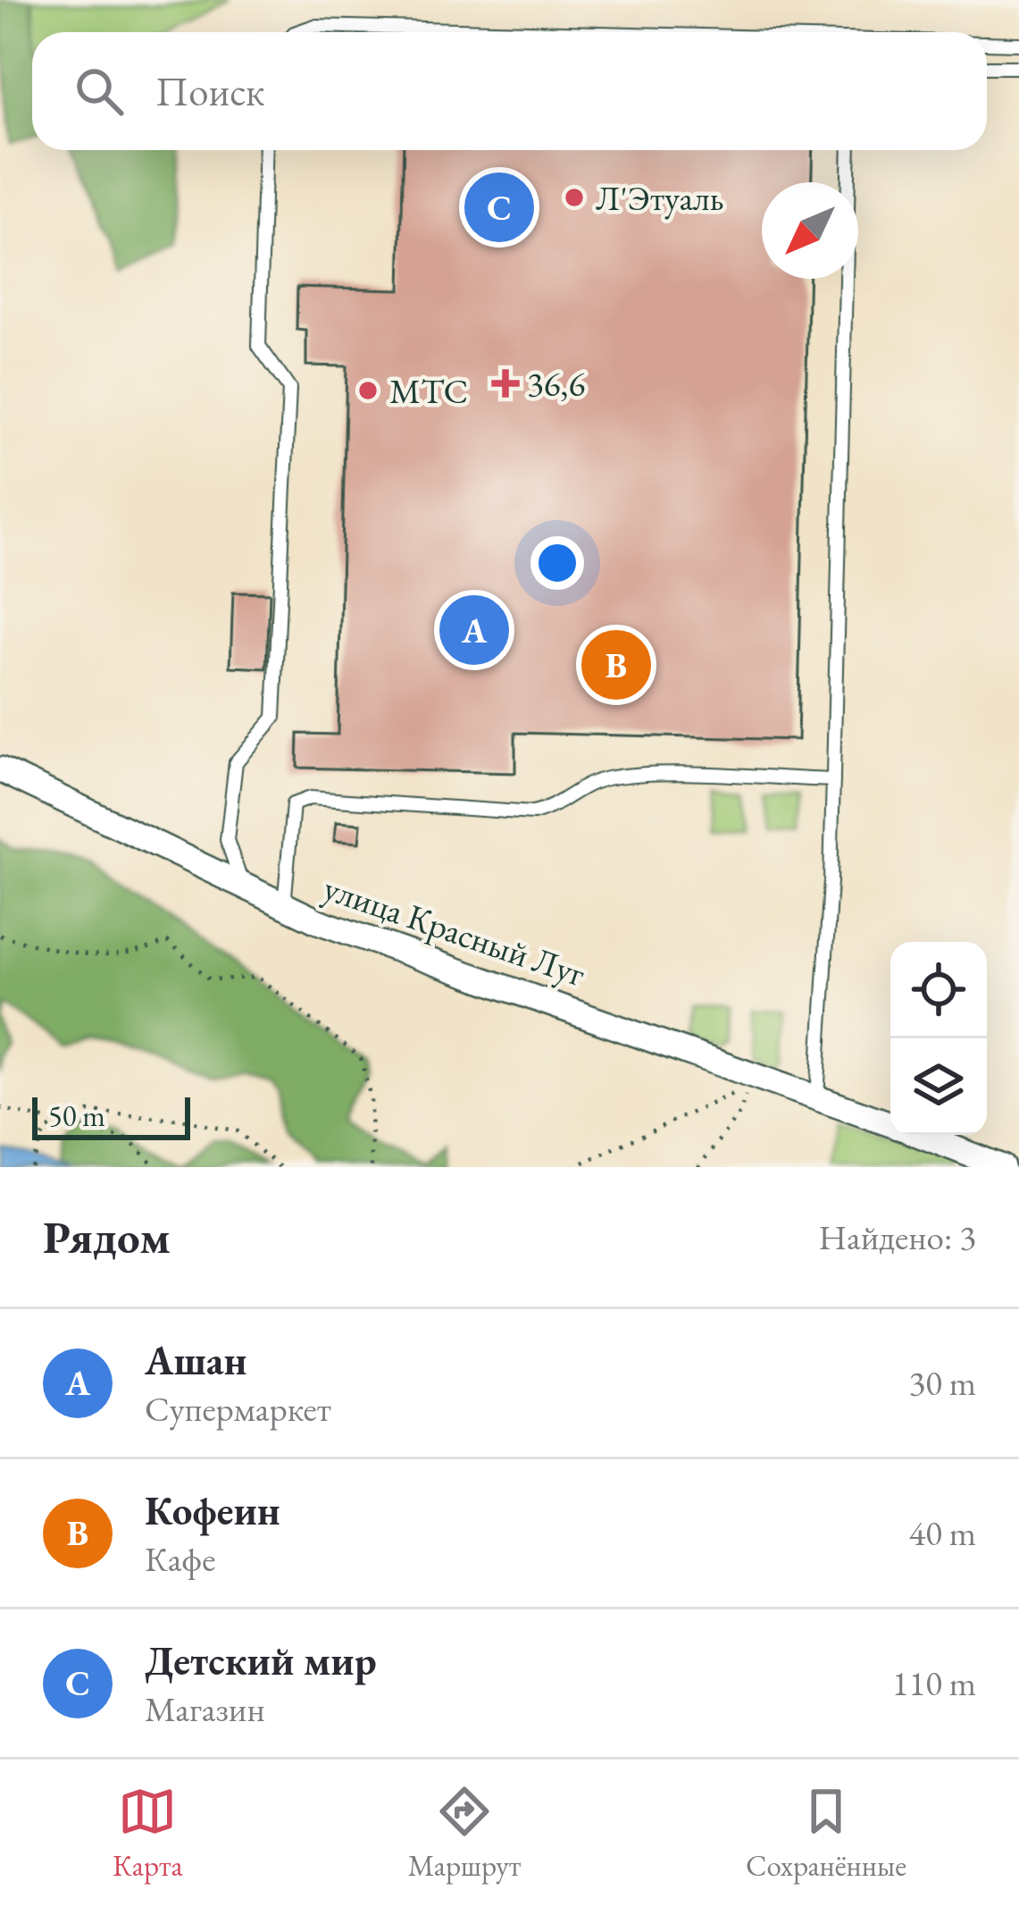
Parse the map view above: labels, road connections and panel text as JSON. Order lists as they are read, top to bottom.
{
  "streets": {
    "street": ["улица Красный Луг"]
  },
  "places": {
    "other": ["Л'Этуаль", "МТС"],
    "health": ["36,6"]
  },
  "scale_bar": "50 m",
  "north": "bottom left",
  "page": {
    "search": "Поиск",
    "pins": ["C", "A", "B"],
    "scale": "50 m",
    "heading": ["Рядом", "Найдено: 3"],
    "list": [
      {
        "mark": "A",
        "name": "Ашан",
        "note": "Супермаркет",
        "value": "30 m"
      },
      {
        "mark": "B",
        "name": "Кофеин",
        "note": "Кафе",
        "value": "40 m"
      },
      {
        "mark": "C",
        "name": "Детский мир",
        "note": "Магазин",
        "value": "110 m"
      }
    ],
    "nav": ["Карта", "Маршрут", "Сохранённые"]
  }
}
